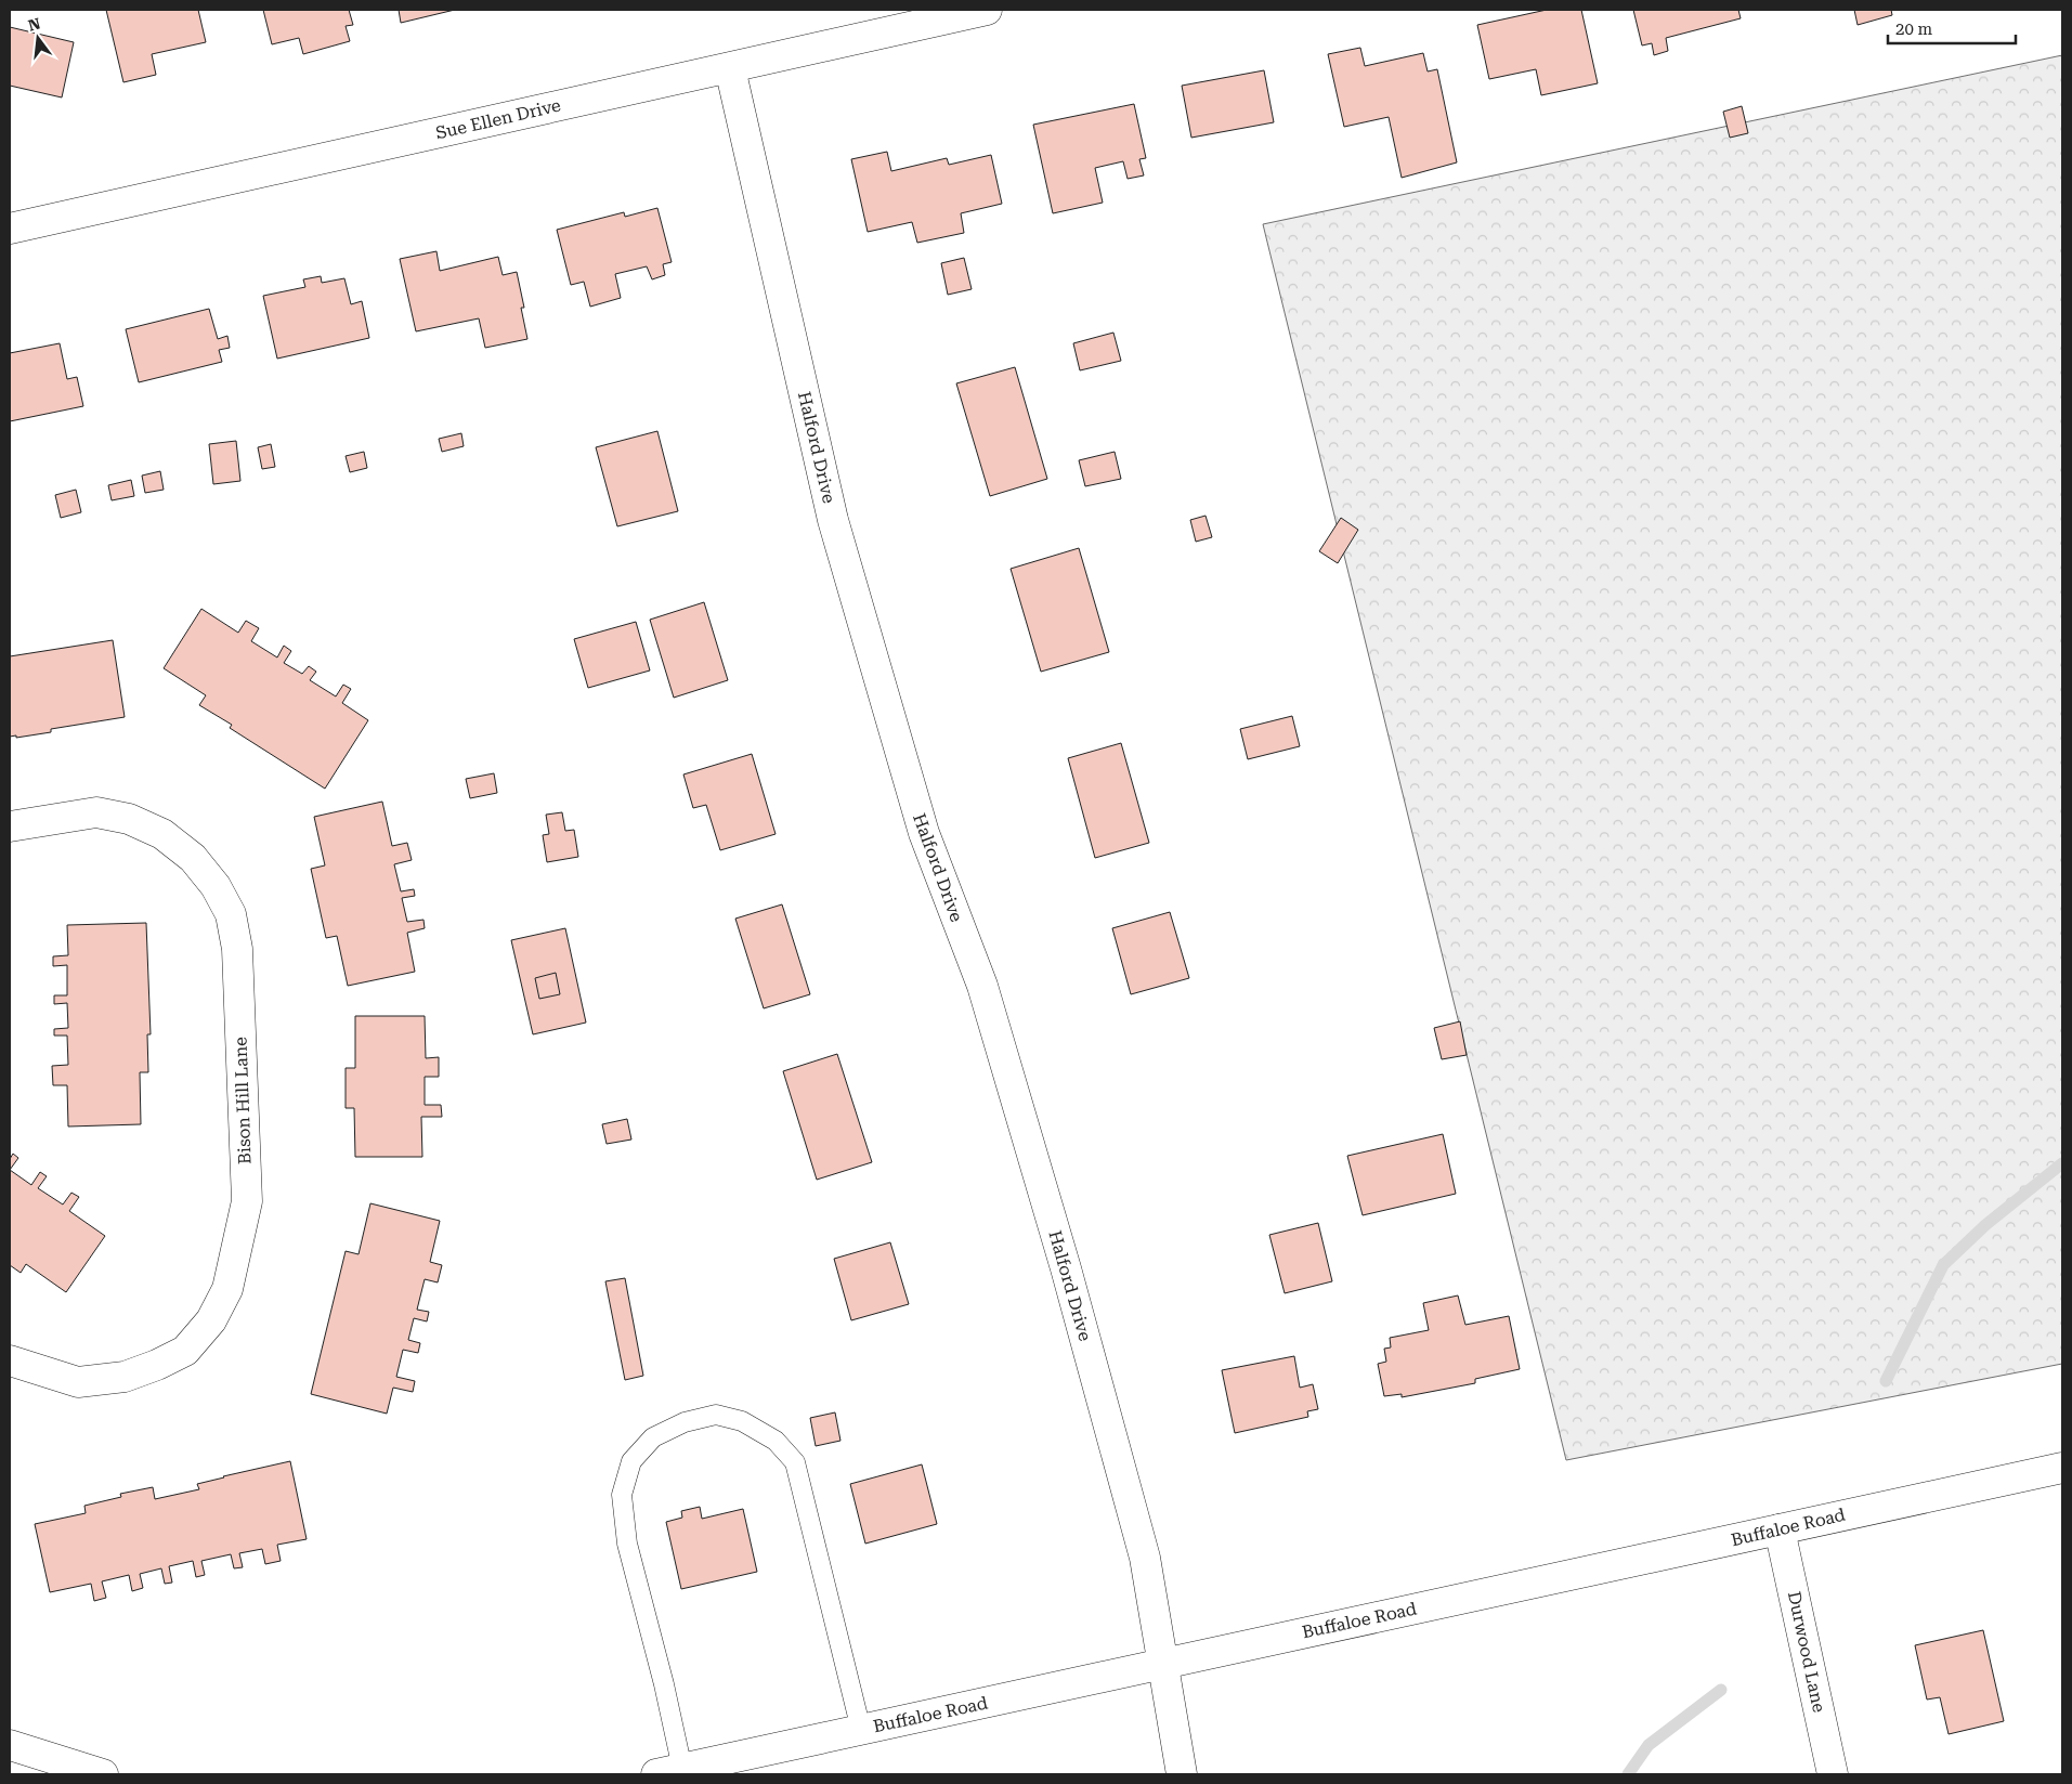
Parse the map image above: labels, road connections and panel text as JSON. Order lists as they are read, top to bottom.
{
  "streets": {
    "street": [
      "Sue Ellen Drive",
      "Halford Drive",
      "Bison Hill Lane",
      "Buffaloe Road",
      "Durwood Lane"
    ]
  },
  "crossings": [
    ["Sue Ellen Drive", "Halford Drive"],
    ["Halford Drive", "Buffaloe Road"],
    ["Buffaloe Road", "Durwood Lane"]
  ],
  "scale_bar": "20 m",
  "north": "top"
}
